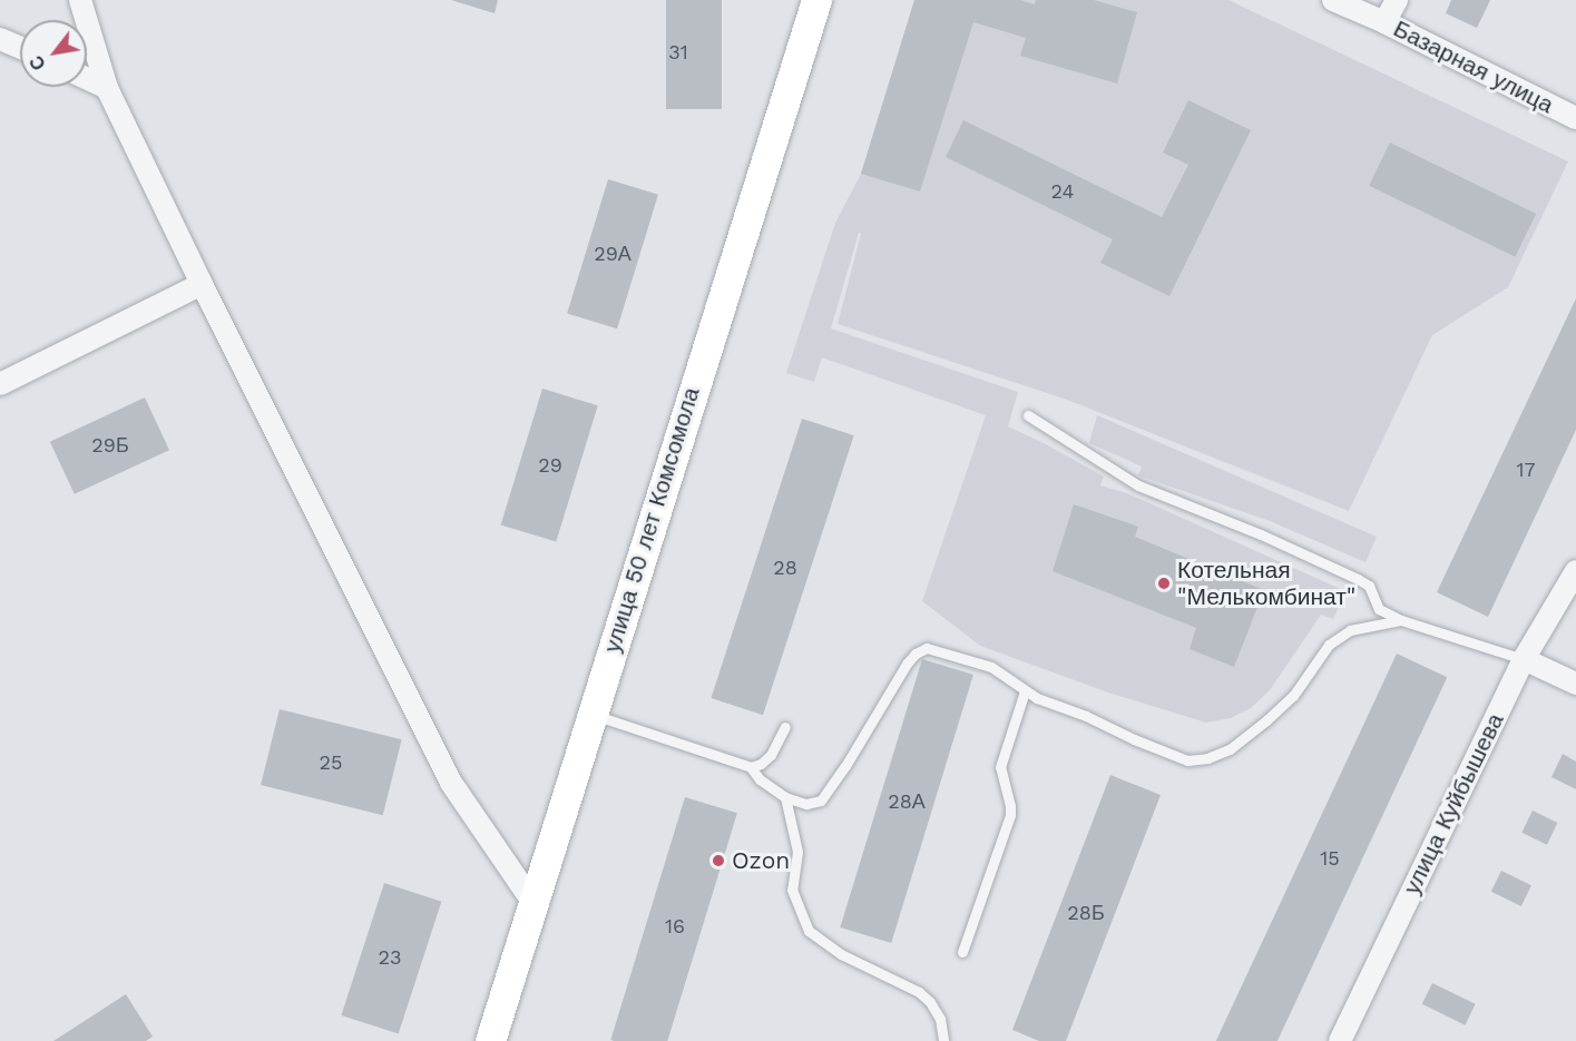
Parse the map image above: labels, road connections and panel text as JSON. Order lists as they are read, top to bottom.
{
  "streets": {
    "street": ["Базарная улица", "улица 50 лет Комсомола", "улица Куйбышева"]
  },
  "places": ["Котельная \"Мелькомбинат\"", "Ozon"],
  "house_numbers": [
    "31",
    "24",
    "29А",
    "29Б",
    "29",
    "17",
    "28",
    "25",
    "28А",
    "15",
    "28Б",
    "16",
    "23"
  ],
  "north": "bottom left"
}
